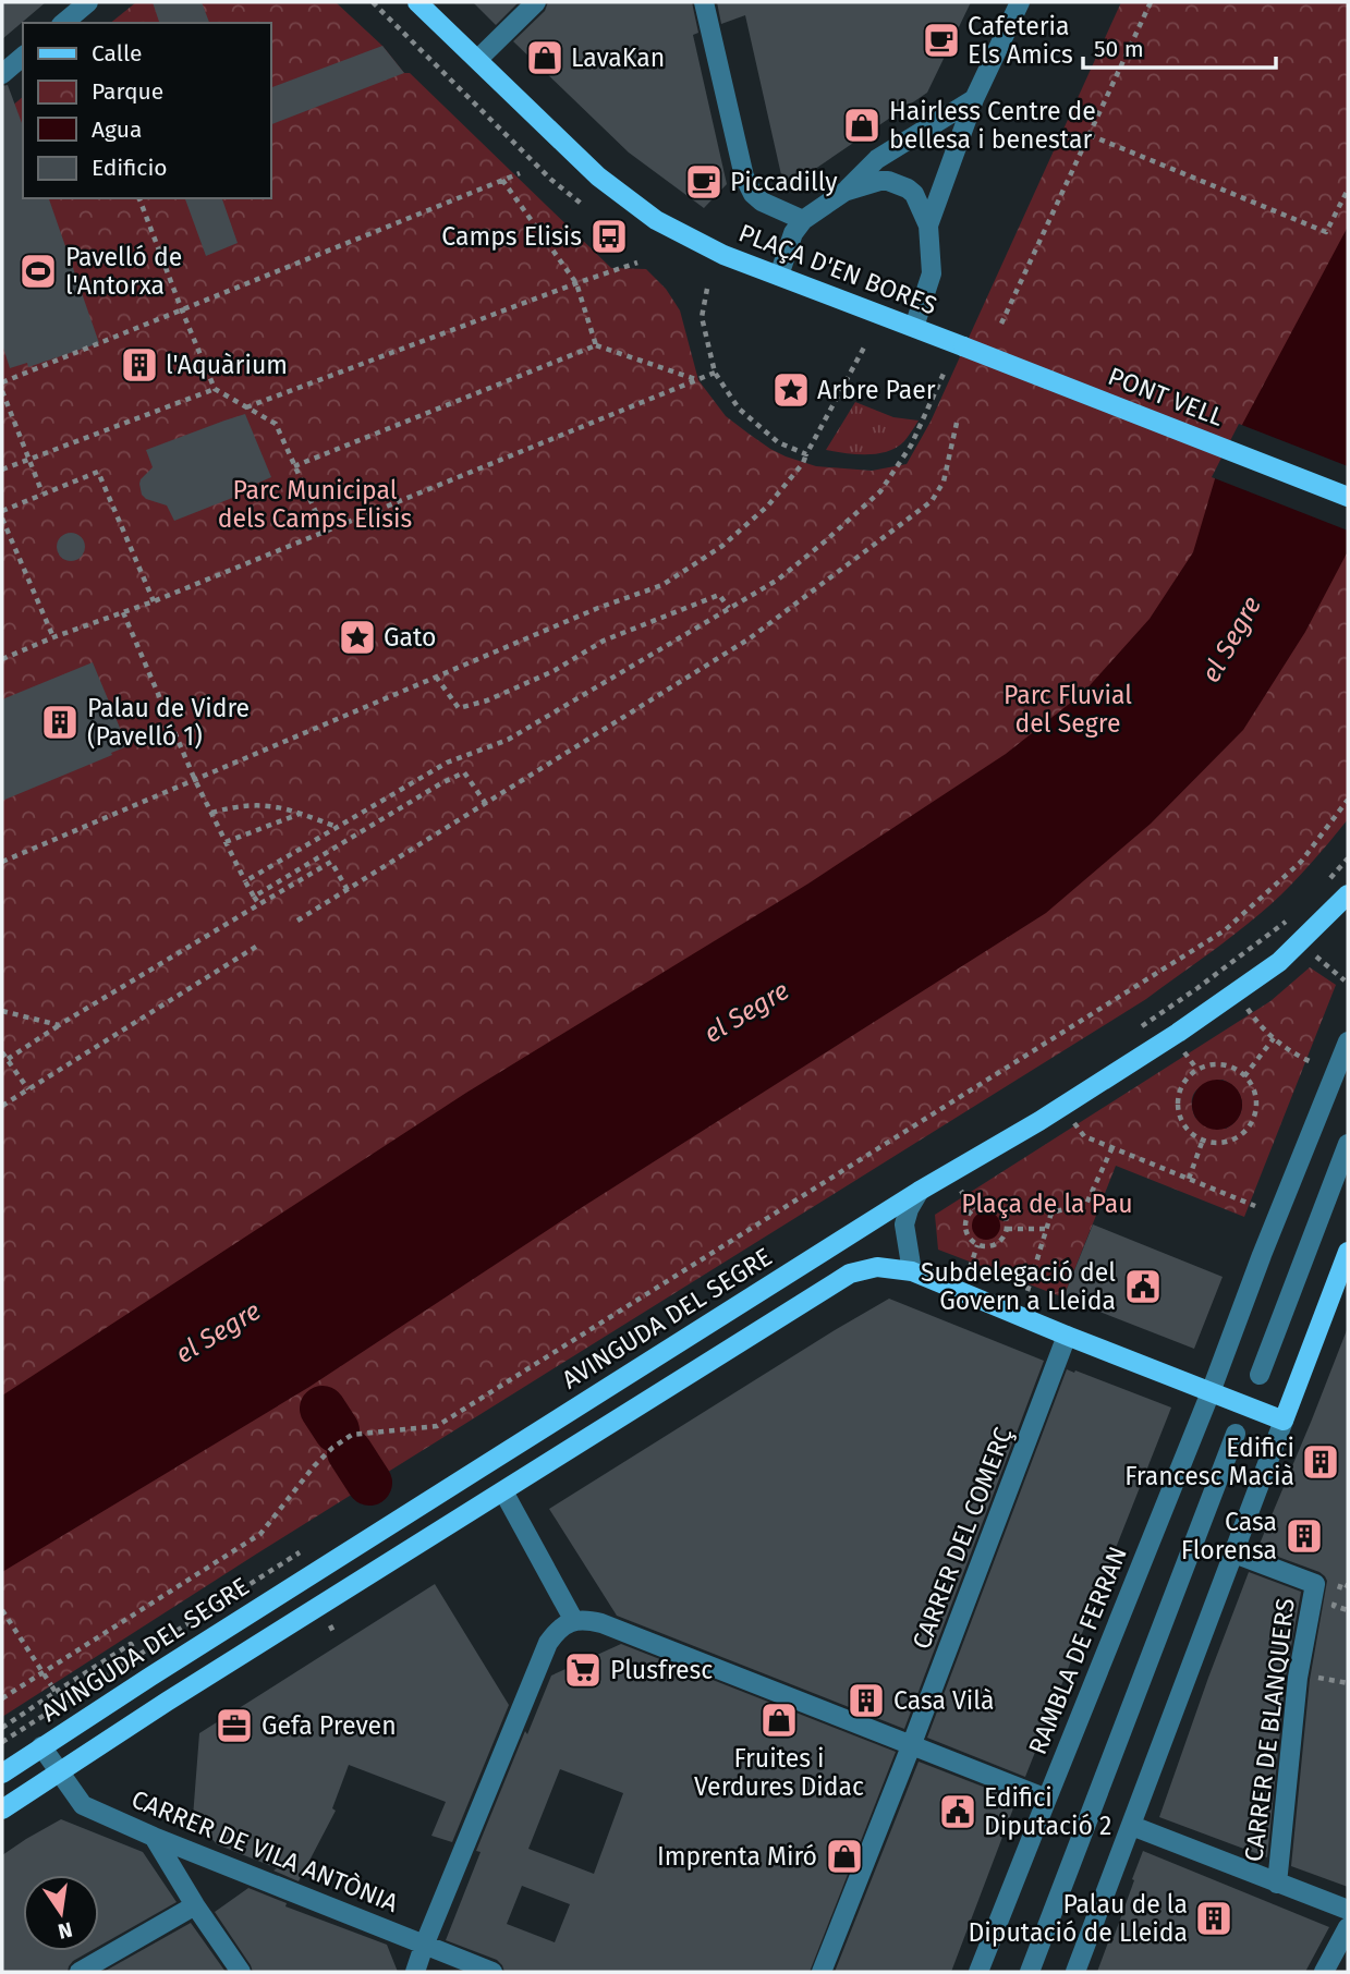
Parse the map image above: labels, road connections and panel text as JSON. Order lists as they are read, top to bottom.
{
  "streets": {
    "main road": ["PLAÇA D'EN BORES", "PONT VELL", "AVINGUDA DEL SEGRE"],
    "street": [
      "CARRER DEL COMERÇ",
      "RAMBLA DE FERRAN",
      "CARRER DE BLANQUERS",
      "CARRER DE VILA ANTÒNIA"
    ]
  },
  "crossings": [
    ["PLAÇA D'EN BORES", "PONT VELL"],
    ["AVINGUDA DEL SEGRE", "CARRER DE VILA ANTÒNIA"]
  ],
  "water": ["el Segre"],
  "parks": ["Parc Municipal dels Camps Elisis", "Parc Fluvial del Segre", "Plaça de la Pau"],
  "places": {
    "cafe": ["Cafeteria Els Amics", "Piccadilly"],
    "shop": [
      "LavaKan",
      "Hairless Centre de bellesa i benestar",
      "Fruites i Verdures Didac",
      "Imprenta Miró"
    ],
    "bus stop": ["Camps Elisis"],
    "sports": ["Pavelló de l'Antorxa"],
    "building": [
      "l'Aquàrium",
      "Palau de Vidre (Pavelló 1)",
      "Edifici Francesc Macià",
      "Casa Florensa",
      "Casa Vilà",
      "Palau de la Diputació de Lleida"
    ],
    "place": ["Arbre Paer", "Gato"],
    "public building": ["Subdelegació del Govern a Lleida", "Edifici Diputació 2"],
    "supermarket": ["Plusfresc"],
    "office": ["Gefa Preven"]
  },
  "legend": [
    "Calle",
    "Parque",
    "Agua",
    "Edificio"
  ],
  "scale_bar": "50 m",
  "north": "bottom"
}
